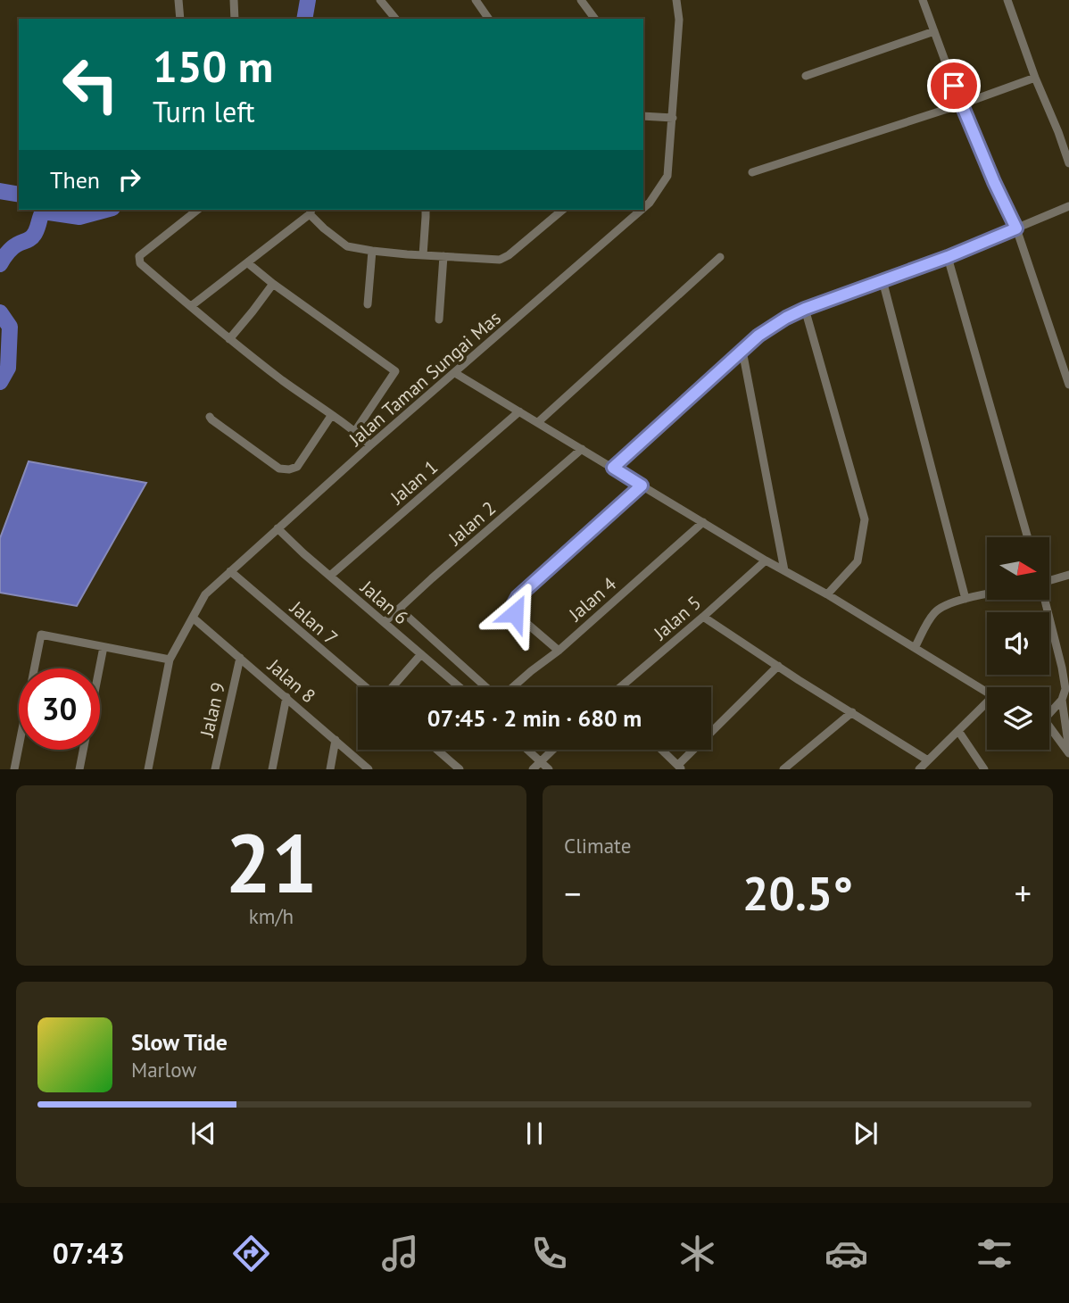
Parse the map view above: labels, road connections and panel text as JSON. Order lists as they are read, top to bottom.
{
  "streets": {
    "street": [
      "Jalan Taman Sungai Mas",
      "Jalan 1",
      "Jalan 2",
      "Jalan 4",
      "Jalan 6",
      "Jalan 5",
      "Jalan 7",
      "Jalan 8",
      "Jalan 9"
    ]
  },
  "crossings": [
    ["Jalan Taman Sungai Mas", "Jalan 6"],
    ["Jalan Taman Sungai Mas", "Jalan 7"],
    ["Jalan Taman Sungai Mas", "Jalan 8"],
    ["Jalan 1", "Jalan 6"],
    ["Jalan 2", "Jalan 6"],
    ["Jalan 8", "Jalan 9"]
  ],
  "north": "right",
  "page": {
    "turn": ["150 m", "Turn left"],
    "then": "Then",
    "limit": "30",
    "trip": "07:45 · 2 min · 680 m",
    "tile": [
      ["21", "km/h"],
      "Climate"
    ],
    "heat": ["−", "20.5°", "+"],
    "song": ["Slow Tide", "Marlow"],
    "tabs": "07:43"
  }
}
